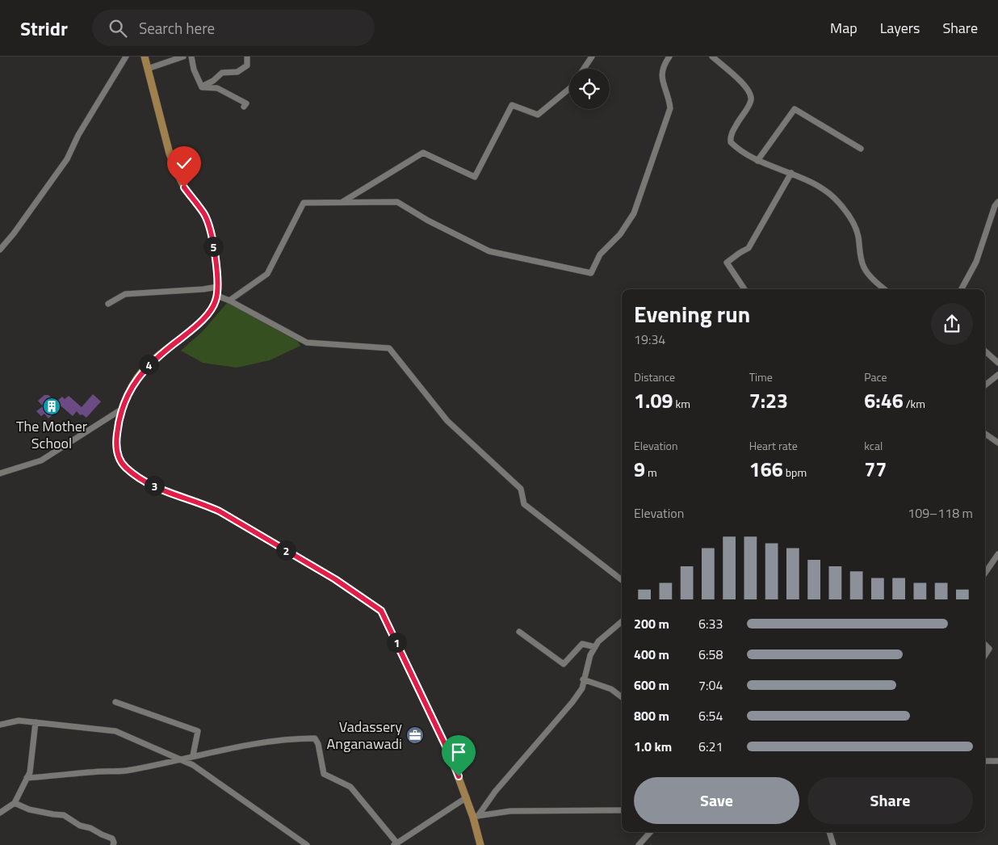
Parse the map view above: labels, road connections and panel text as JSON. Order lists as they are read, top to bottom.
{
  "places": {
    "building": ["The Mother School"],
    "office": ["Vadassery Anganawadi"]
  },
  "page": {
    "header": "Stridr",
    "search": "Search here",
    "nav": ["Map", "Layers", "Share"],
    "pins": [
      "5",
      "4",
      "3",
      "2",
      "1"
    ],
    "heading": ["Evening run", "19:34"],
    "stats": [
      ["Distance", "1.09 km"],
      ["Time", "7:23"],
      ["Pace", "6:46 /km"],
      ["Elevation", "9 m"],
      ["Heart rate", "166 bpm"],
      ["kcal", "77"]
    ],
    "chart": ["Elevation", "109–118 m"],
    "list": [
      {
        "name": "200 m",
        "note": "6:33"
      },
      {
        "name": "400 m",
        "note": "6:58"
      },
      {
        "name": "600 m",
        "note": "7:04"
      },
      {
        "name": "800 m",
        "note": "6:54"
      },
      {
        "name": "1.0 km",
        "note": "6:21"
      }
    ],
    "buttons": ["Save", "Share"]
  }
}
